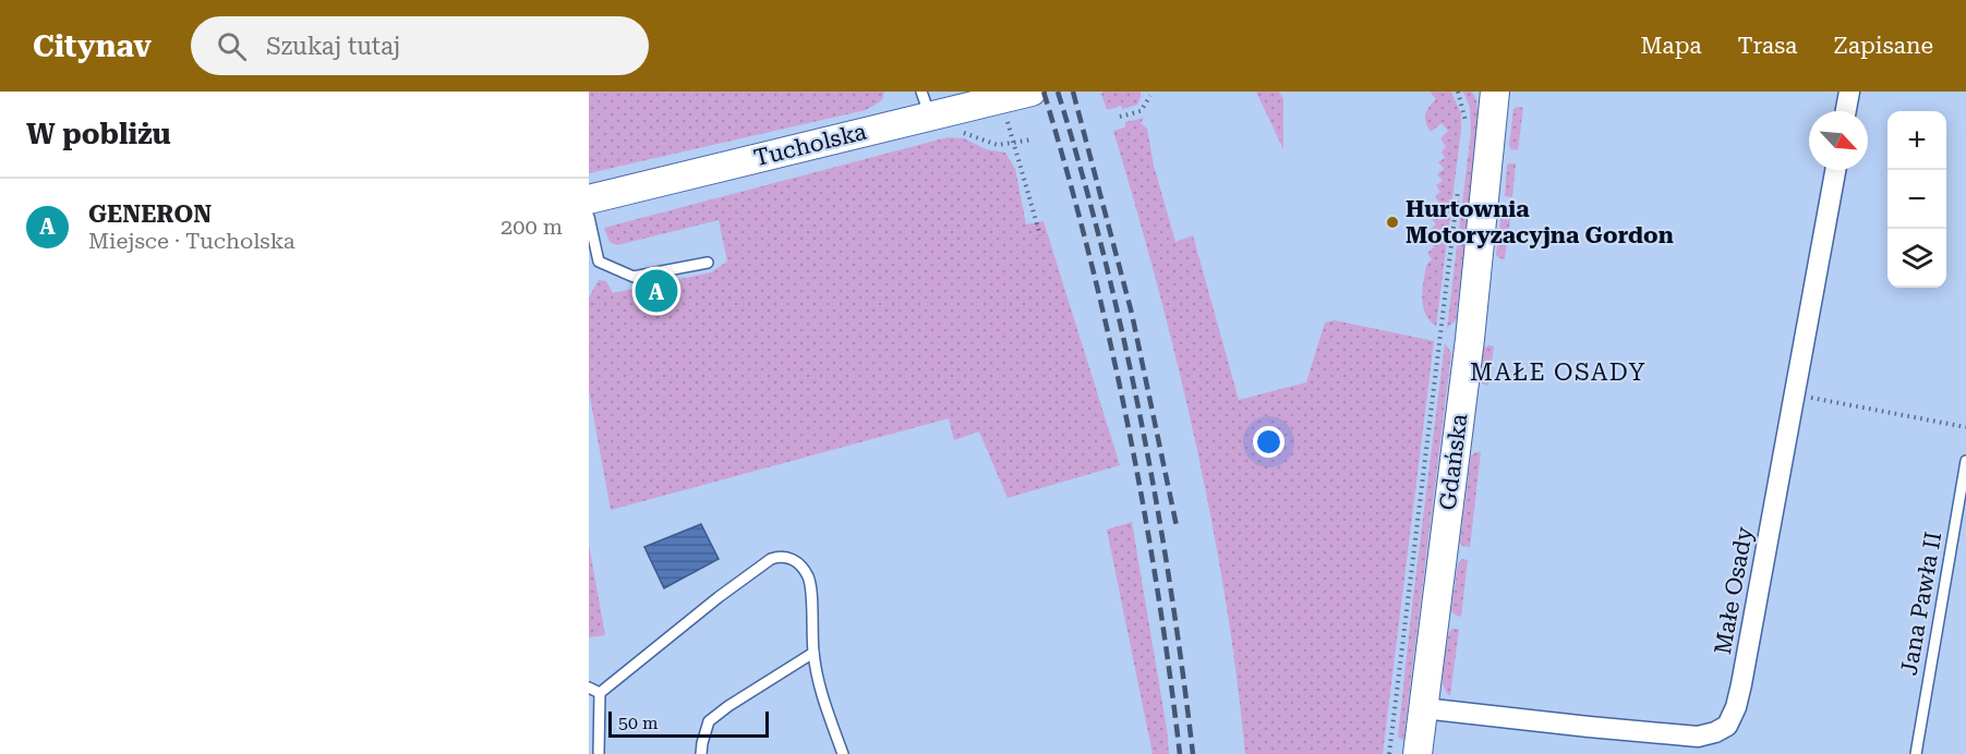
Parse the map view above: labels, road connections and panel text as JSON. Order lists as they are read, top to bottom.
{
  "streets": {
    "main road": ["Tucholska", "Gdańska"],
    "street": ["Małe Osady"],
    "lane": ["Jana Pawła II"]
  },
  "crossings": [
    ["Gdańska", "Małe Osady"]
  ],
  "districts": ["MAŁE OSADY"],
  "places": ["Hurtownia Motoryzacyjna Gordon"],
  "scale_bar": "50 m",
  "north": "bottom right",
  "page": {
    "header": "Citynav",
    "search": "Szukaj tutaj",
    "nav": ["Mapa", "Trasa", "Zapisane"],
    "heading": "W pobliżu",
    "map_buttons": ["+", "−"],
    "list": [
      {
        "mark": "A",
        "name": "GENERON",
        "note": "Miejsce · Tucholska",
        "value": "200 m"
      }
    ],
    "pins": "A",
    "scale": "50 m"
  }
}
